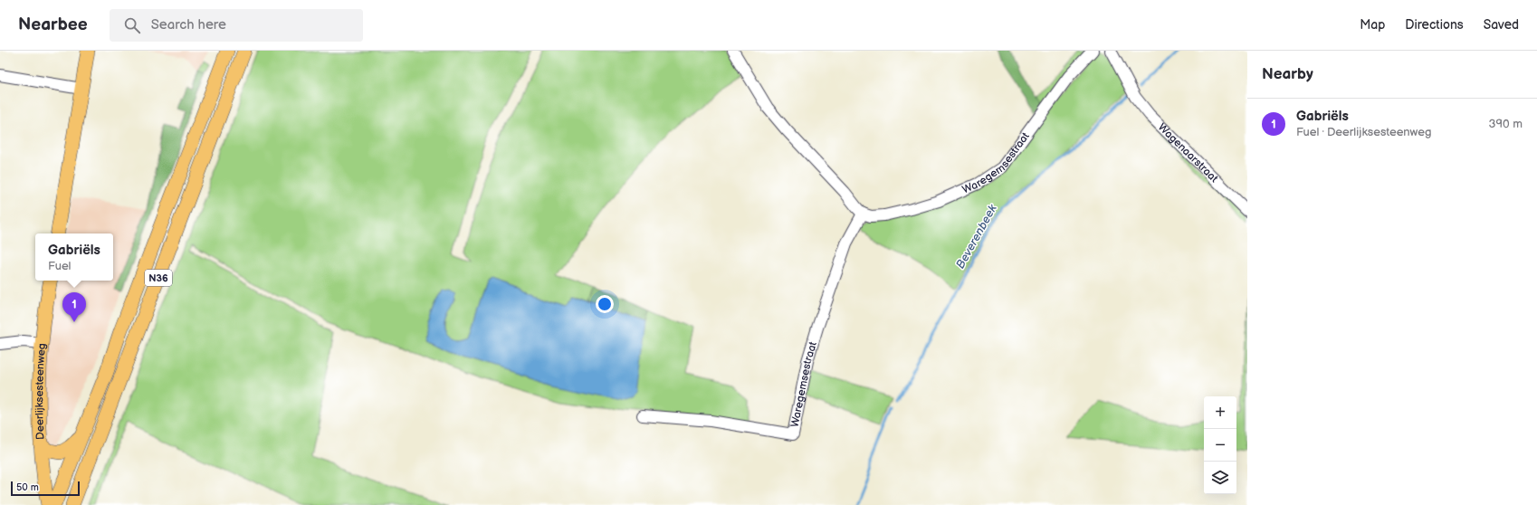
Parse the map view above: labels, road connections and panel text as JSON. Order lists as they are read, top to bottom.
{
  "streets": {
    "main road": ["N36", "Deerlijksesteenweg"],
    "street": ["Wagenaarstraat", "Waregemsestraat"]
  },
  "water": ["Beverenbeek"],
  "scale_bar": "50 m",
  "page": {
    "header": "Nearbee",
    "search": "Search here",
    "nav": ["Map", "Directions", "Saved"],
    "heading": "Nearby",
    "list": [
      {
        "mark": "1",
        "name": "Gabriëls",
        "note": "Fuel · Deerlijksesteenweg",
        "value": "390 m"
      }
    ],
    "popup": ["Gabriëls", "Fuel"],
    "pins": "1",
    "map_buttons": ["+", "−"],
    "scale": "50 m"
  }
}
